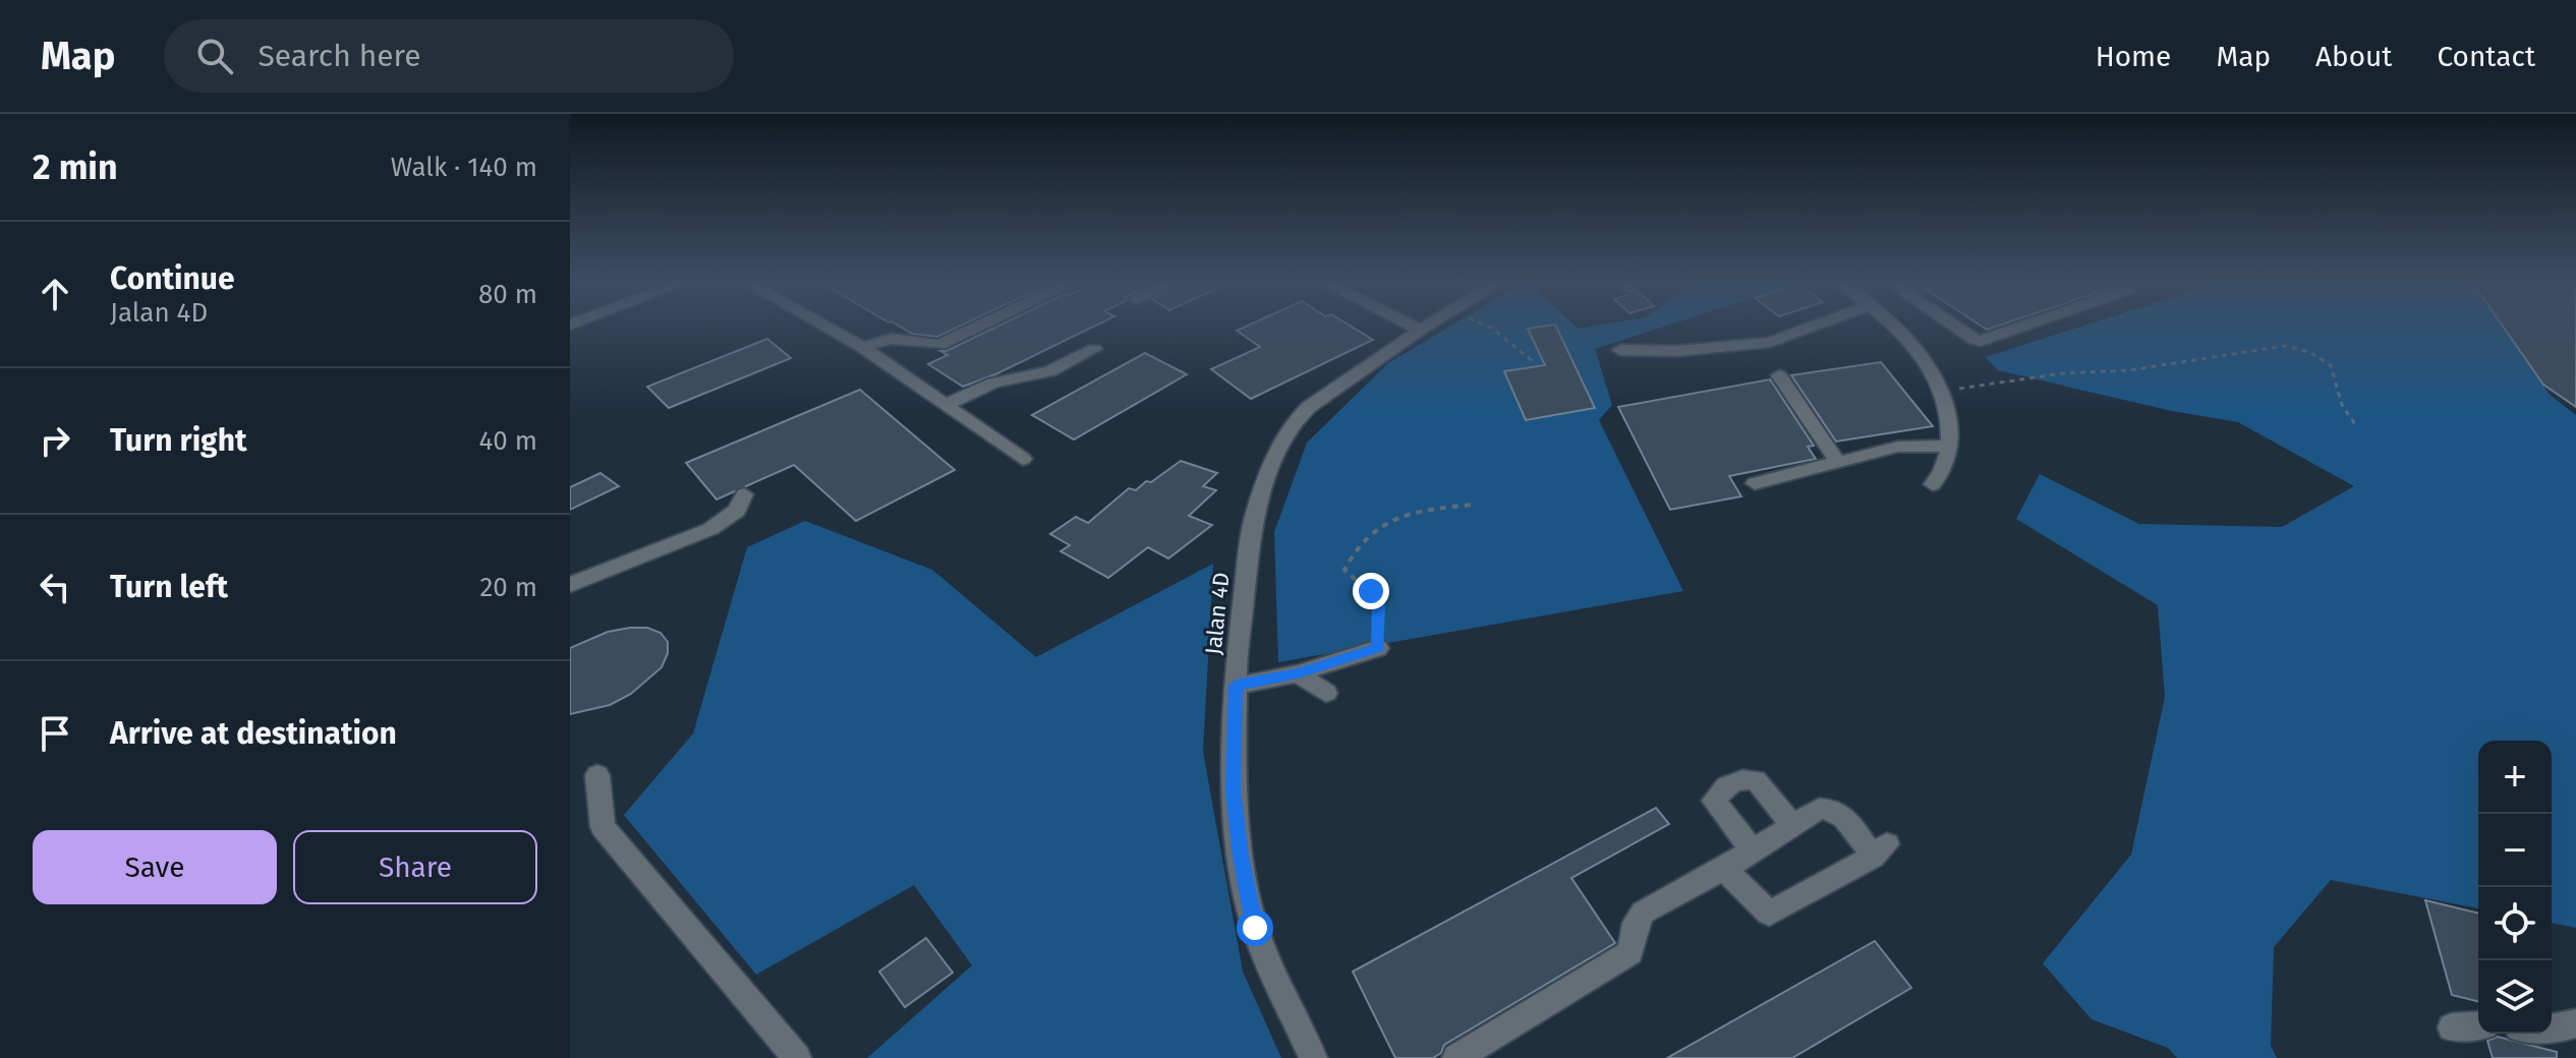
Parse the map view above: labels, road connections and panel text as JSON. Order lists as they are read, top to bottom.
{
  "streets": {
    "street": ["Jalan 4D"]
  },
  "page": {
    "header": "Map",
    "search": "Search here",
    "nav": [
      "Home",
      "Map",
      "About",
      "Contact"
    ],
    "heading": ["2 min", "Walk · 140 m"],
    "list": [
      ["Continue", "Jalan 4D", "80 m"],
      ["Turn right", "40 m"],
      ["Turn left", "20 m"],
      "Arrive at destination"
    ],
    "map_buttons": ["+", "−"],
    "buttons": ["Save", "Share"]
  }
}
